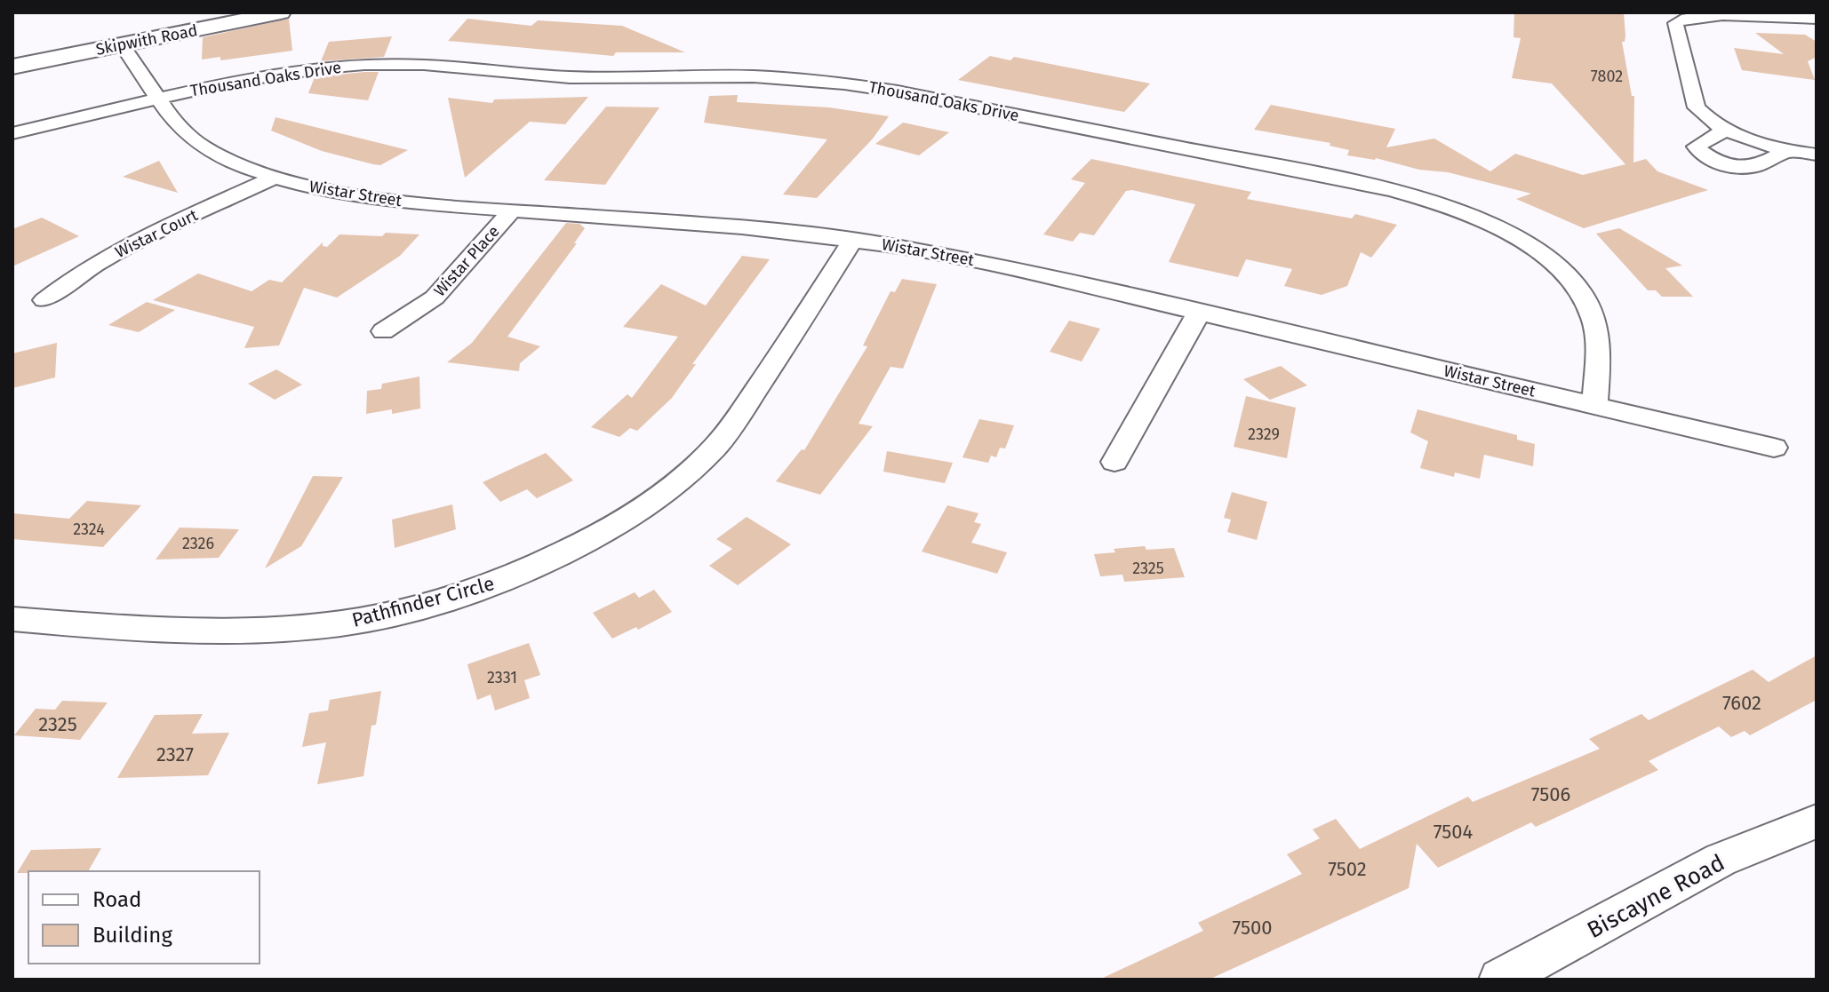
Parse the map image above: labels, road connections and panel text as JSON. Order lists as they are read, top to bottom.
{
  "streets": {
    "main road": ["Skipwith Road"],
    "street": [
      "Thousand Oaks Drive",
      "Wistar Street",
      "Wistar Court",
      "Wistar Place",
      "Pathfinder Circle",
      "Biscayne Road"
    ]
  },
  "crossings": [
    ["Skipwith Road", "Wistar Street"],
    ["Thousand Oaks Drive", "Wistar Street"],
    ["Wistar Street", "Wistar Court"],
    ["Wistar Street", "Wistar Place"],
    ["Wistar Street", "Pathfinder Circle"]
  ],
  "house_numbers": [
    "7802",
    "2329",
    "2324",
    "2326",
    "2325",
    "2331",
    "7602",
    "2325",
    "2327",
    "7506",
    "7504",
    "7502",
    "7500"
  ],
  "legend": ["Road", "Building"]
}
